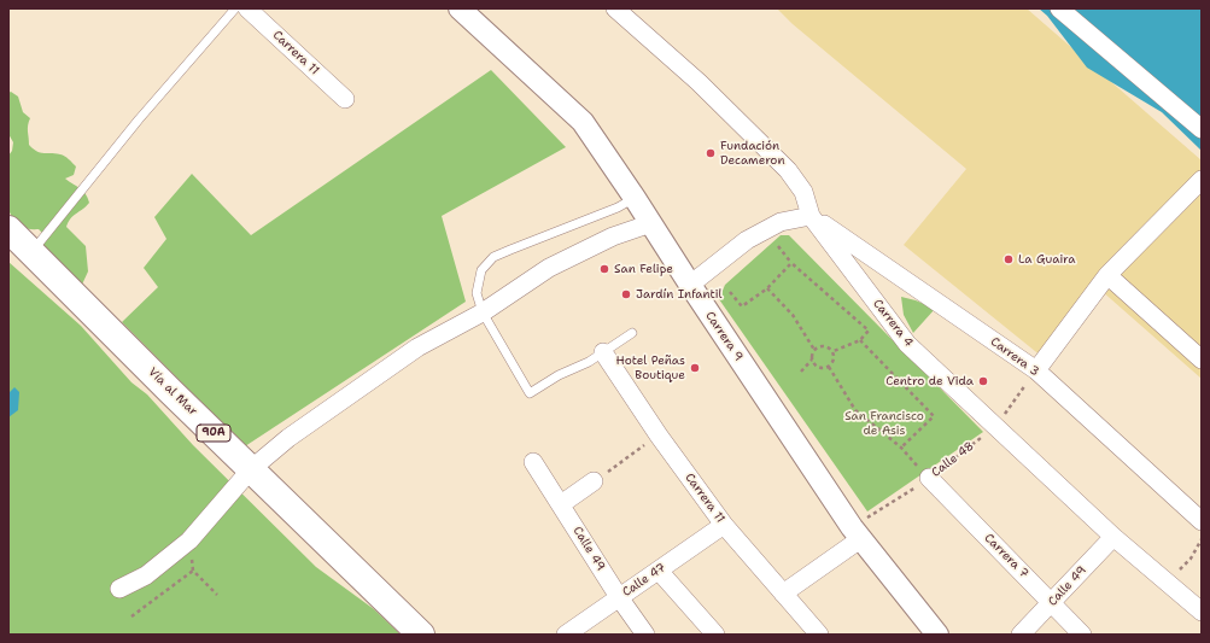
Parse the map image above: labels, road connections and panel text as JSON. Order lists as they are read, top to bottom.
{
  "streets": {
    "highway": ["Vía al Mar", "90A"],
    "street": [
      "Carrera 11",
      "Carrera 4",
      "Carrera 9",
      "Carrera 3",
      "Calle 49",
      "Carrera 7",
      "Calle 47"
    ],
    "path": ["Calle 48"]
  },
  "crossings": [
    ["Carrera 11", "Calle 47"],
    ["Carrera 4", "Carrera 3"],
    ["Carrera 4", "Calle 48"],
    ["Carrera 4", "Calle 49"],
    ["Carrera 9", "Calle 48"],
    ["Carrera 3", "Calle 48"],
    ["Calle 48", "Carrera 7"],
    ["Calle 49", "Carrera 7"],
    ["Calle 49", "Calle 47"]
  ],
  "parks": ["San Francisco de Asis"],
  "places": [
    "Fundación Decameron",
    "La Guaira",
    "San Felipe",
    "Jardín Infantil",
    "Hotel Peñas Boutique",
    "Centro de Vida"
  ]
}
